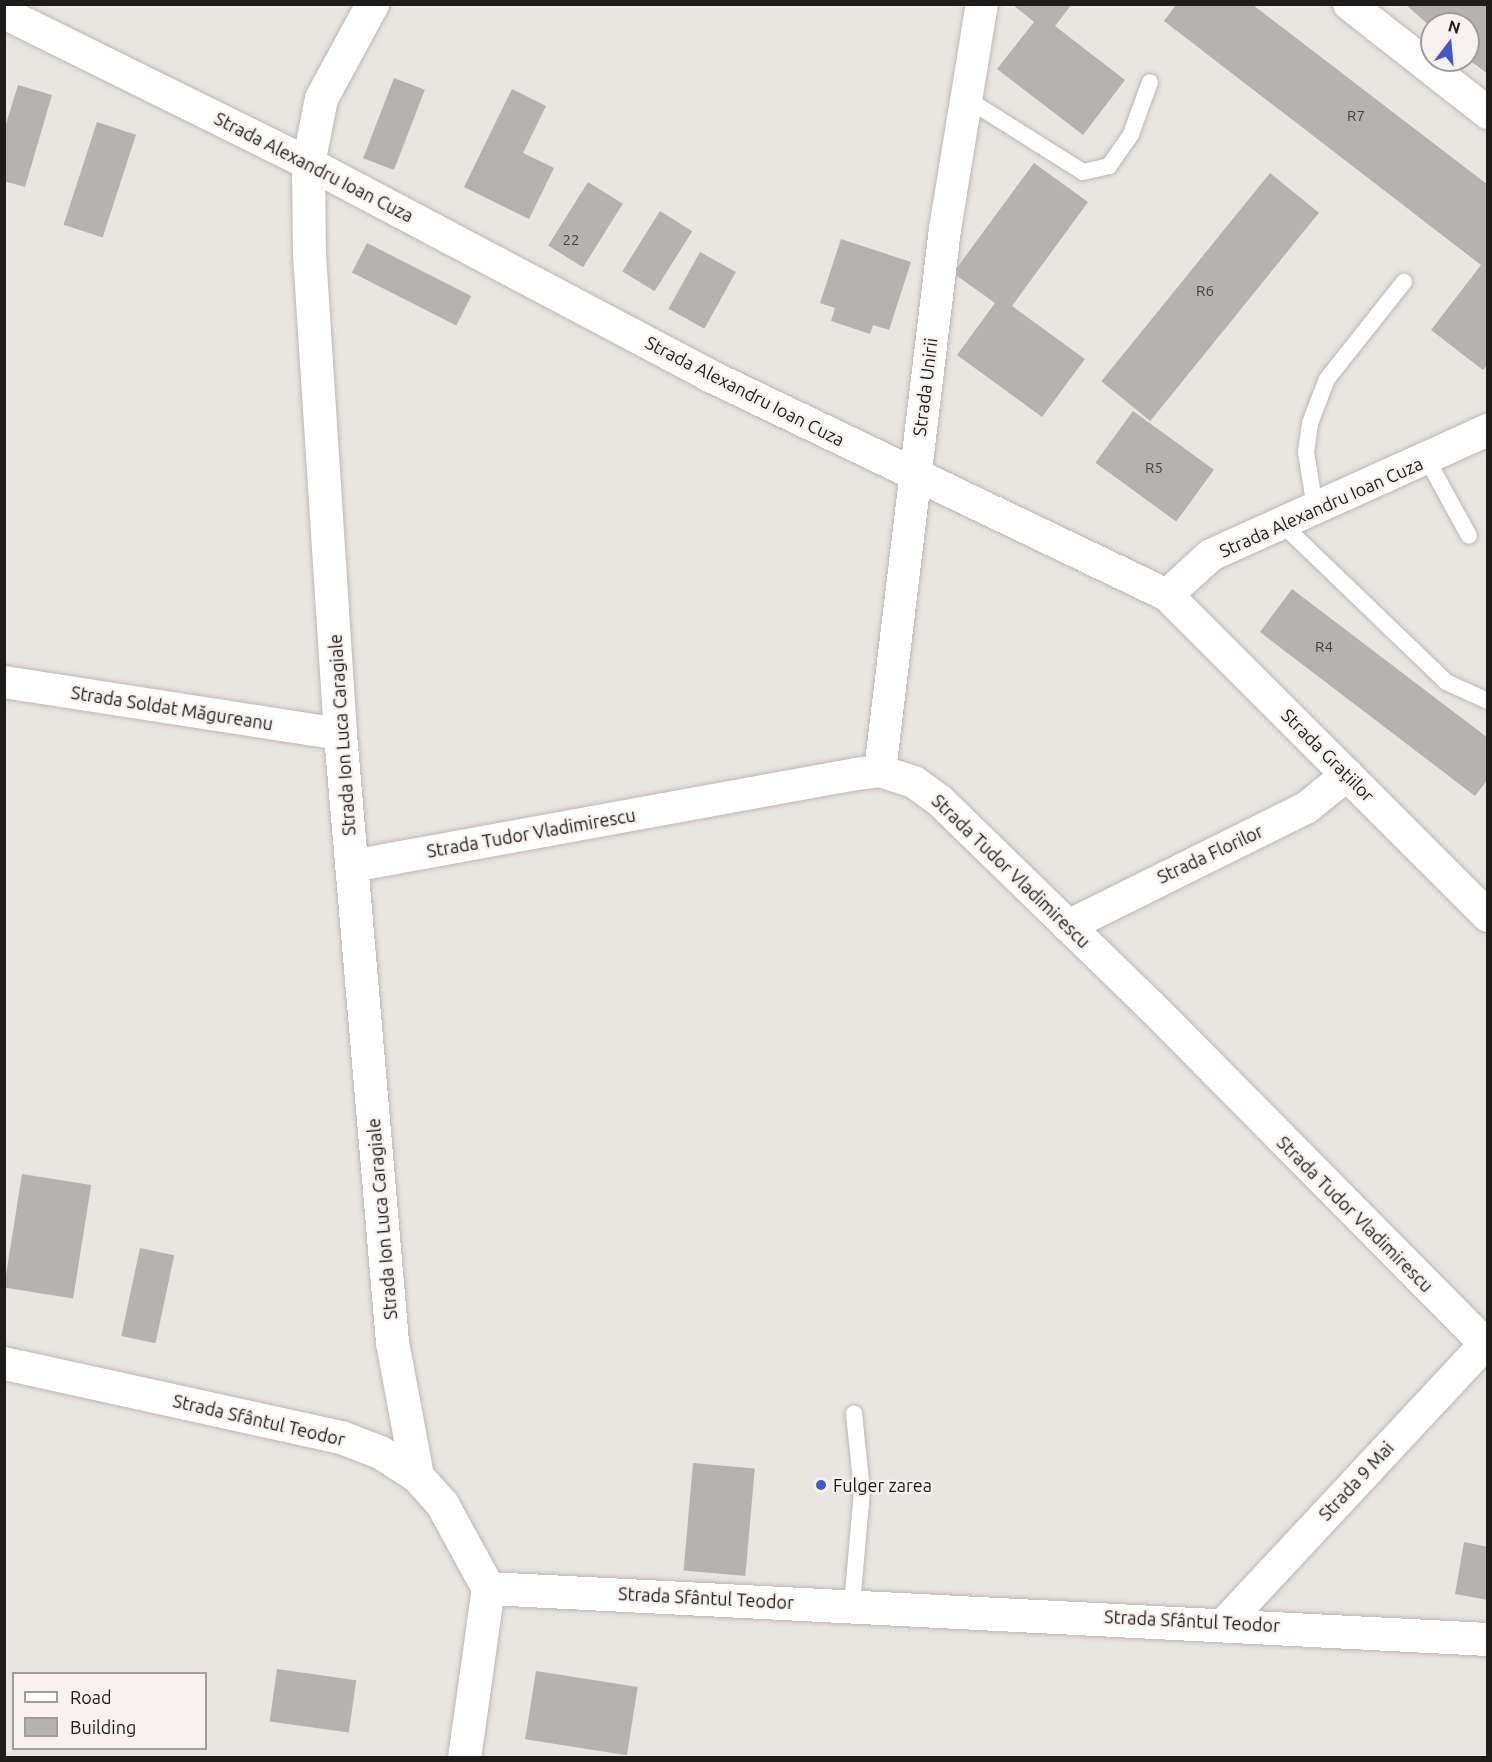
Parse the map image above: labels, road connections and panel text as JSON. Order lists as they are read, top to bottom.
{
  "streets": {
    "main road": ["Strada Ion Luca Caragiale", "Strada Sfântul Teodor"],
    "street": [
      "Strada Alexandru Ioan Cuza",
      "Strada Unirii",
      "Strada Soldat Măgureanu",
      "Strada Grațiilor",
      "Strada Tudor Vladimirescu",
      "Strada Florilor",
      "Strada 9 Mai"
    ]
  },
  "crossings": [
    ["Strada Alexandru Ioan Cuza", "Strada Unirii"],
    ["Strada Alexandru Ioan Cuza", "Strada Ion Luca Caragiale"],
    ["Strada Alexandru Ioan Cuza", "Strada Grațiilor"],
    ["Strada Unirii", "Strada Tudor Vladimirescu"],
    ["Strada Soldat Măgureanu", "Strada Ion Luca Caragiale"],
    ["Strada Ion Luca Caragiale", "Strada Tudor Vladimirescu"],
    ["Strada Ion Luca Caragiale", "Strada Sfântul Teodor"],
    ["Strada Grațiilor", "Strada Florilor"],
    ["Strada Tudor Vladimirescu", "Strada Florilor"],
    ["Strada Tudor Vladimirescu", "Strada 9 Mai"],
    ["Strada Sfântul Teodor", "Strada 9 Mai"]
  ],
  "places": ["Fulger zarea"],
  "house_numbers": [
    "R7",
    "22",
    "R6",
    "R5",
    "R4"
  ],
  "legend": ["Road", "Building"],
  "north": "top"
}
